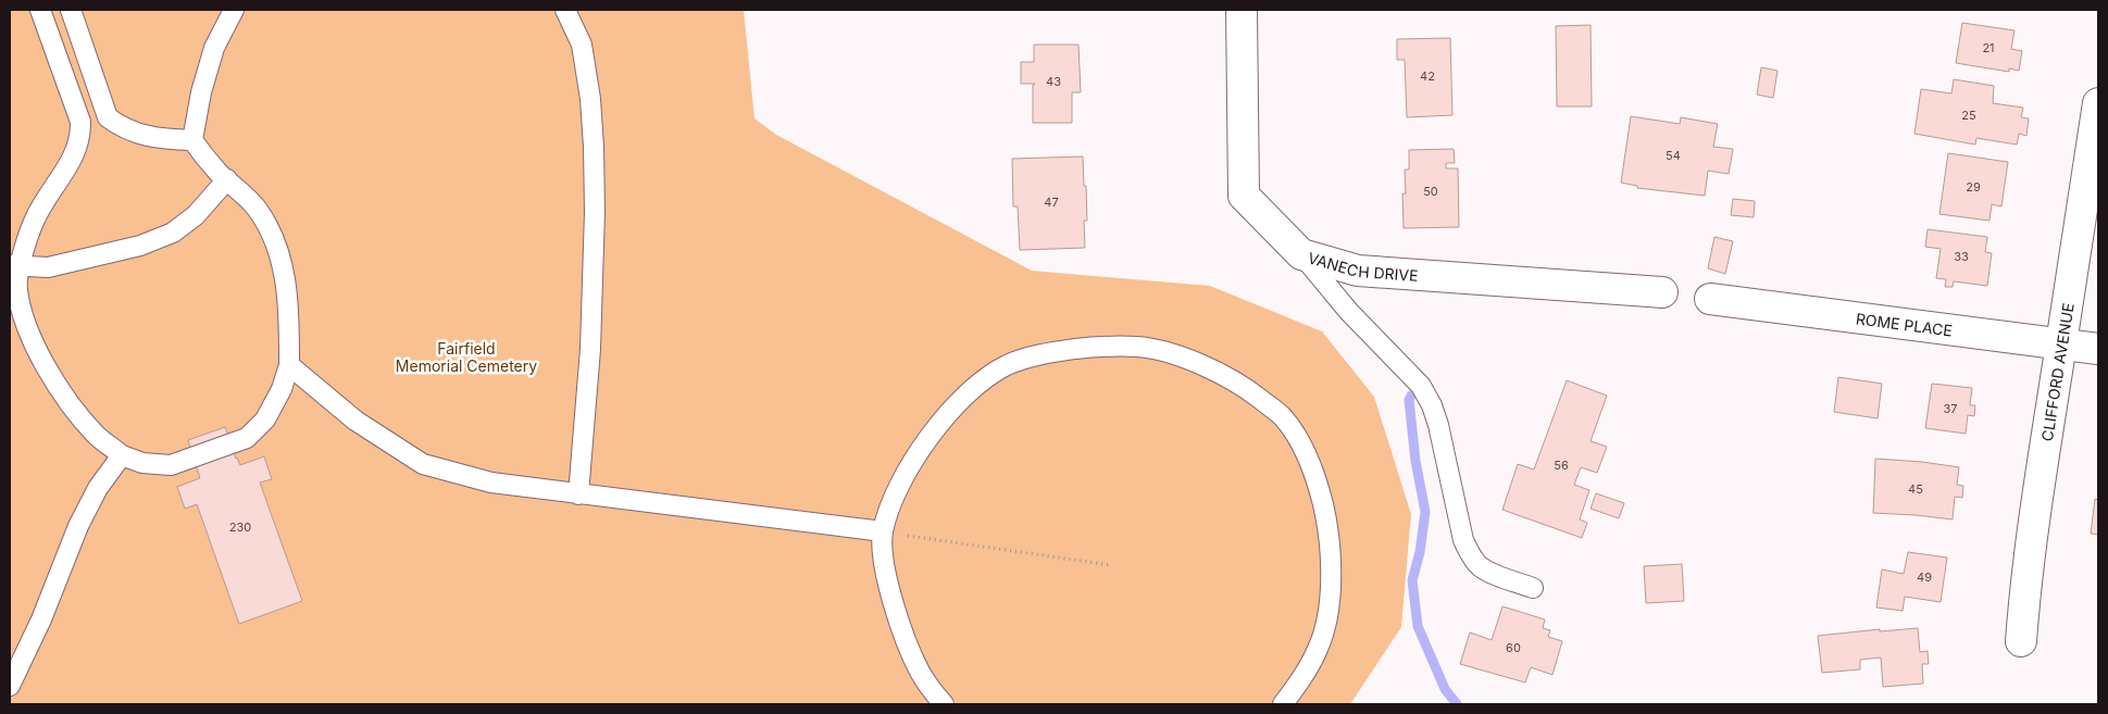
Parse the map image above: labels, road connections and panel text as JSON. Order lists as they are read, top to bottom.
{
  "streets": {
    "street": ["VANECH DRIVE", "ROME PLACE", "CLIFFORD AVENUE"]
  },
  "crossings": [
    ["ROME PLACE", "CLIFFORD AVENUE"]
  ],
  "parks": ["Fairfield Memorial Cemetery"],
  "house_numbers": [
    "21",
    "42",
    "43",
    "25",
    "54",
    "29",
    "50",
    "47",
    "33",
    "37",
    "56",
    "45",
    "230",
    "49",
    "60"
  ]
}
